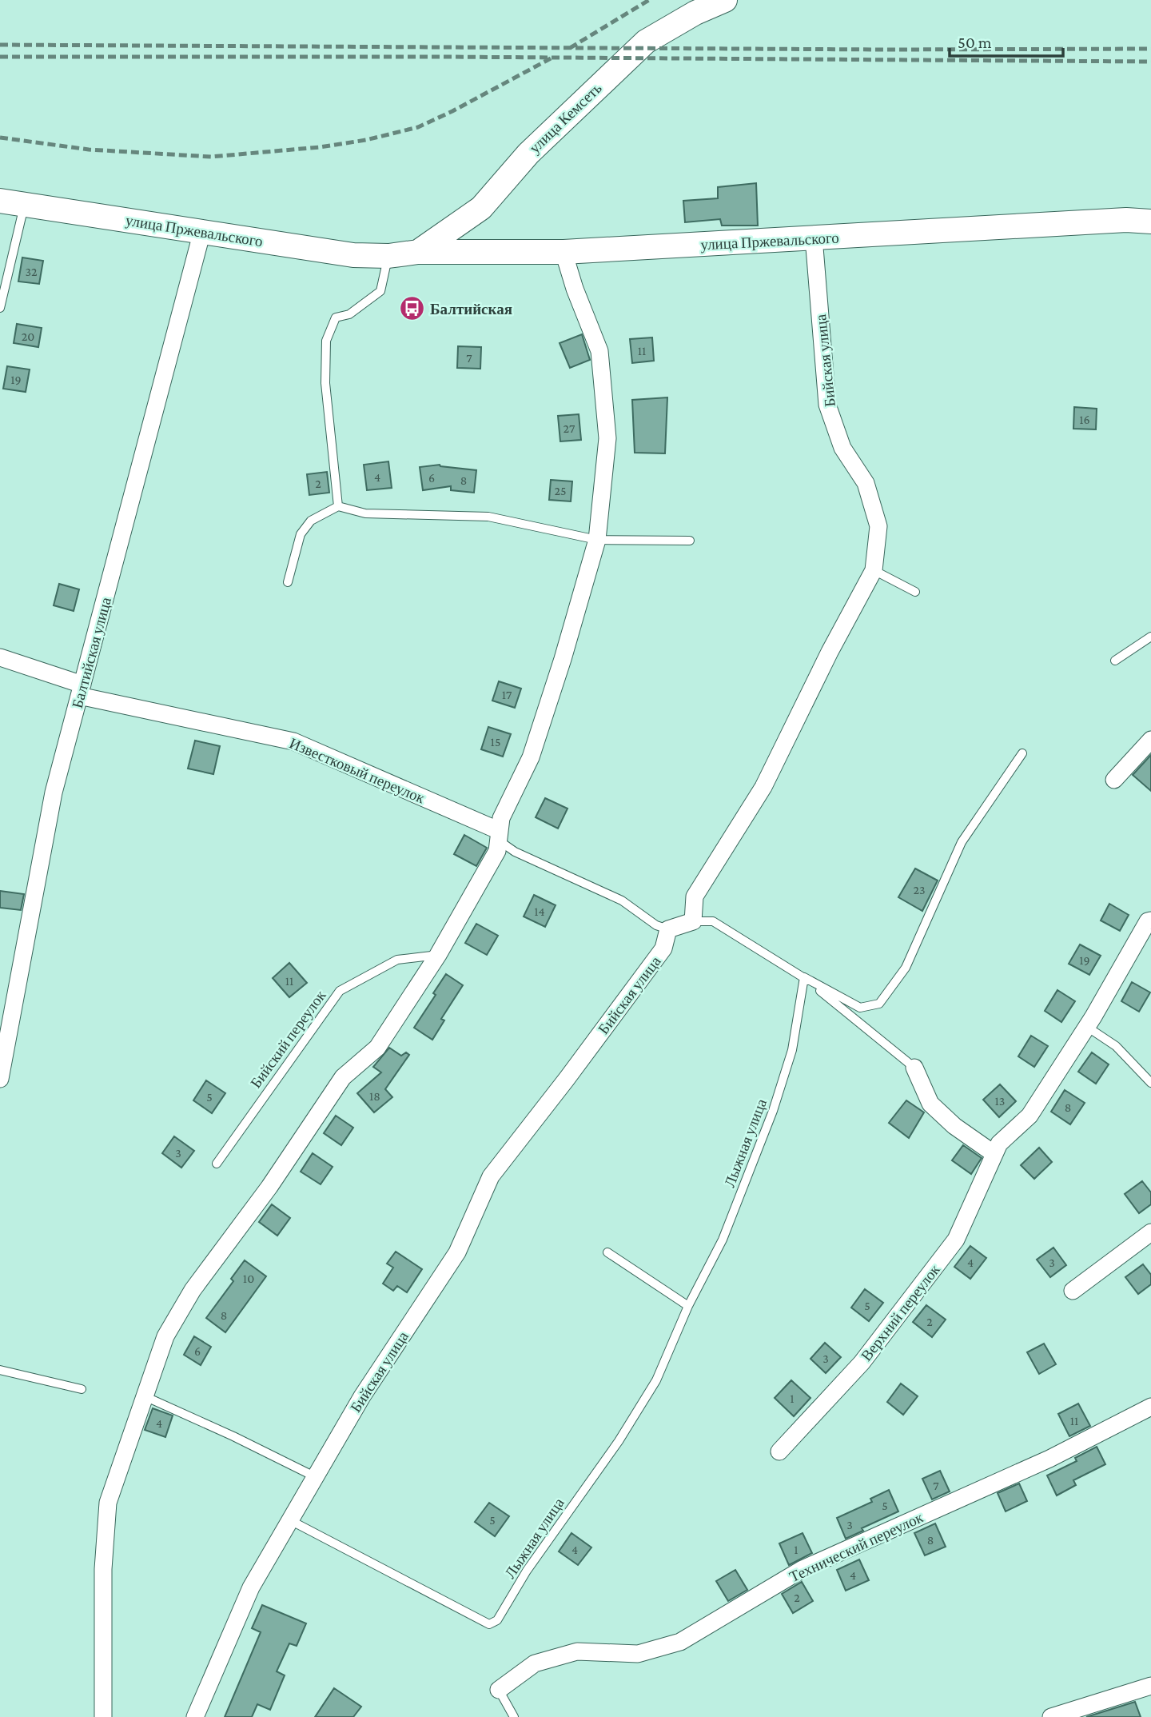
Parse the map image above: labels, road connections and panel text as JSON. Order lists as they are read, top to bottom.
{
  "streets": {
    "main road": ["улица Кемсеть", "улица Пржевальского"],
    "street": [
      "Бийская улица",
      "Балтийская улица",
      "Известковый переулок",
      "Верхний переулок",
      "Технический переулок"
    ],
    "lane": ["Бийский переулок", "Лыжная улица"]
  },
  "crossings": [
    ["улица Кемсеть", "улица Пржевальского"],
    ["улица Пржевальского", "Бийская улица"],
    ["улица Пржевальского", "Балтийская улица"],
    ["Бийская улица", "Известковый переулок"],
    ["Бийская улица", "Лыжная улица"],
    ["Балтийская улица", "Известковый переулок"]
  ],
  "places": {
    "bus stop": ["Балтийская"]
  },
  "house_numbers": [
    "32",
    "20",
    "11",
    "7",
    "19",
    "16",
    "27",
    "4",
    "6",
    "8",
    "2",
    "25",
    "17",
    "15",
    "23",
    "14",
    "19",
    "11",
    "18",
    "5",
    "13",
    "8",
    "3",
    "4",
    "3",
    "10",
    "5",
    "8",
    "2",
    "6",
    "3",
    "1",
    "11",
    "4",
    "7",
    "5",
    "5",
    "3",
    "8",
    "4",
    "1",
    "4",
    "2"
  ],
  "scale_bar": "50 m"
}
